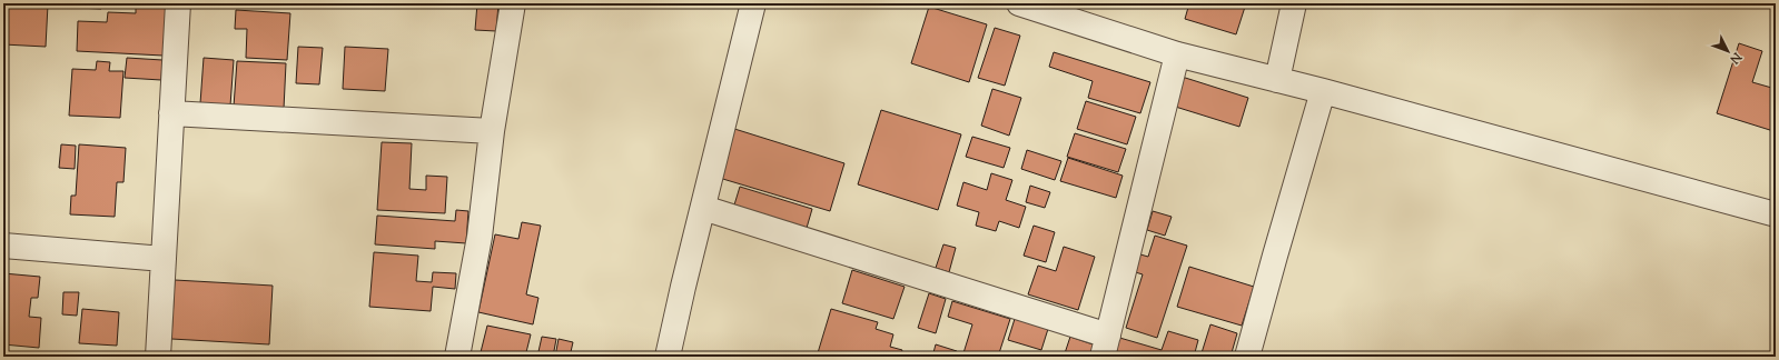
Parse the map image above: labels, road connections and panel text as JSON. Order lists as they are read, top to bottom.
{
  "north": "bottom right"
}
